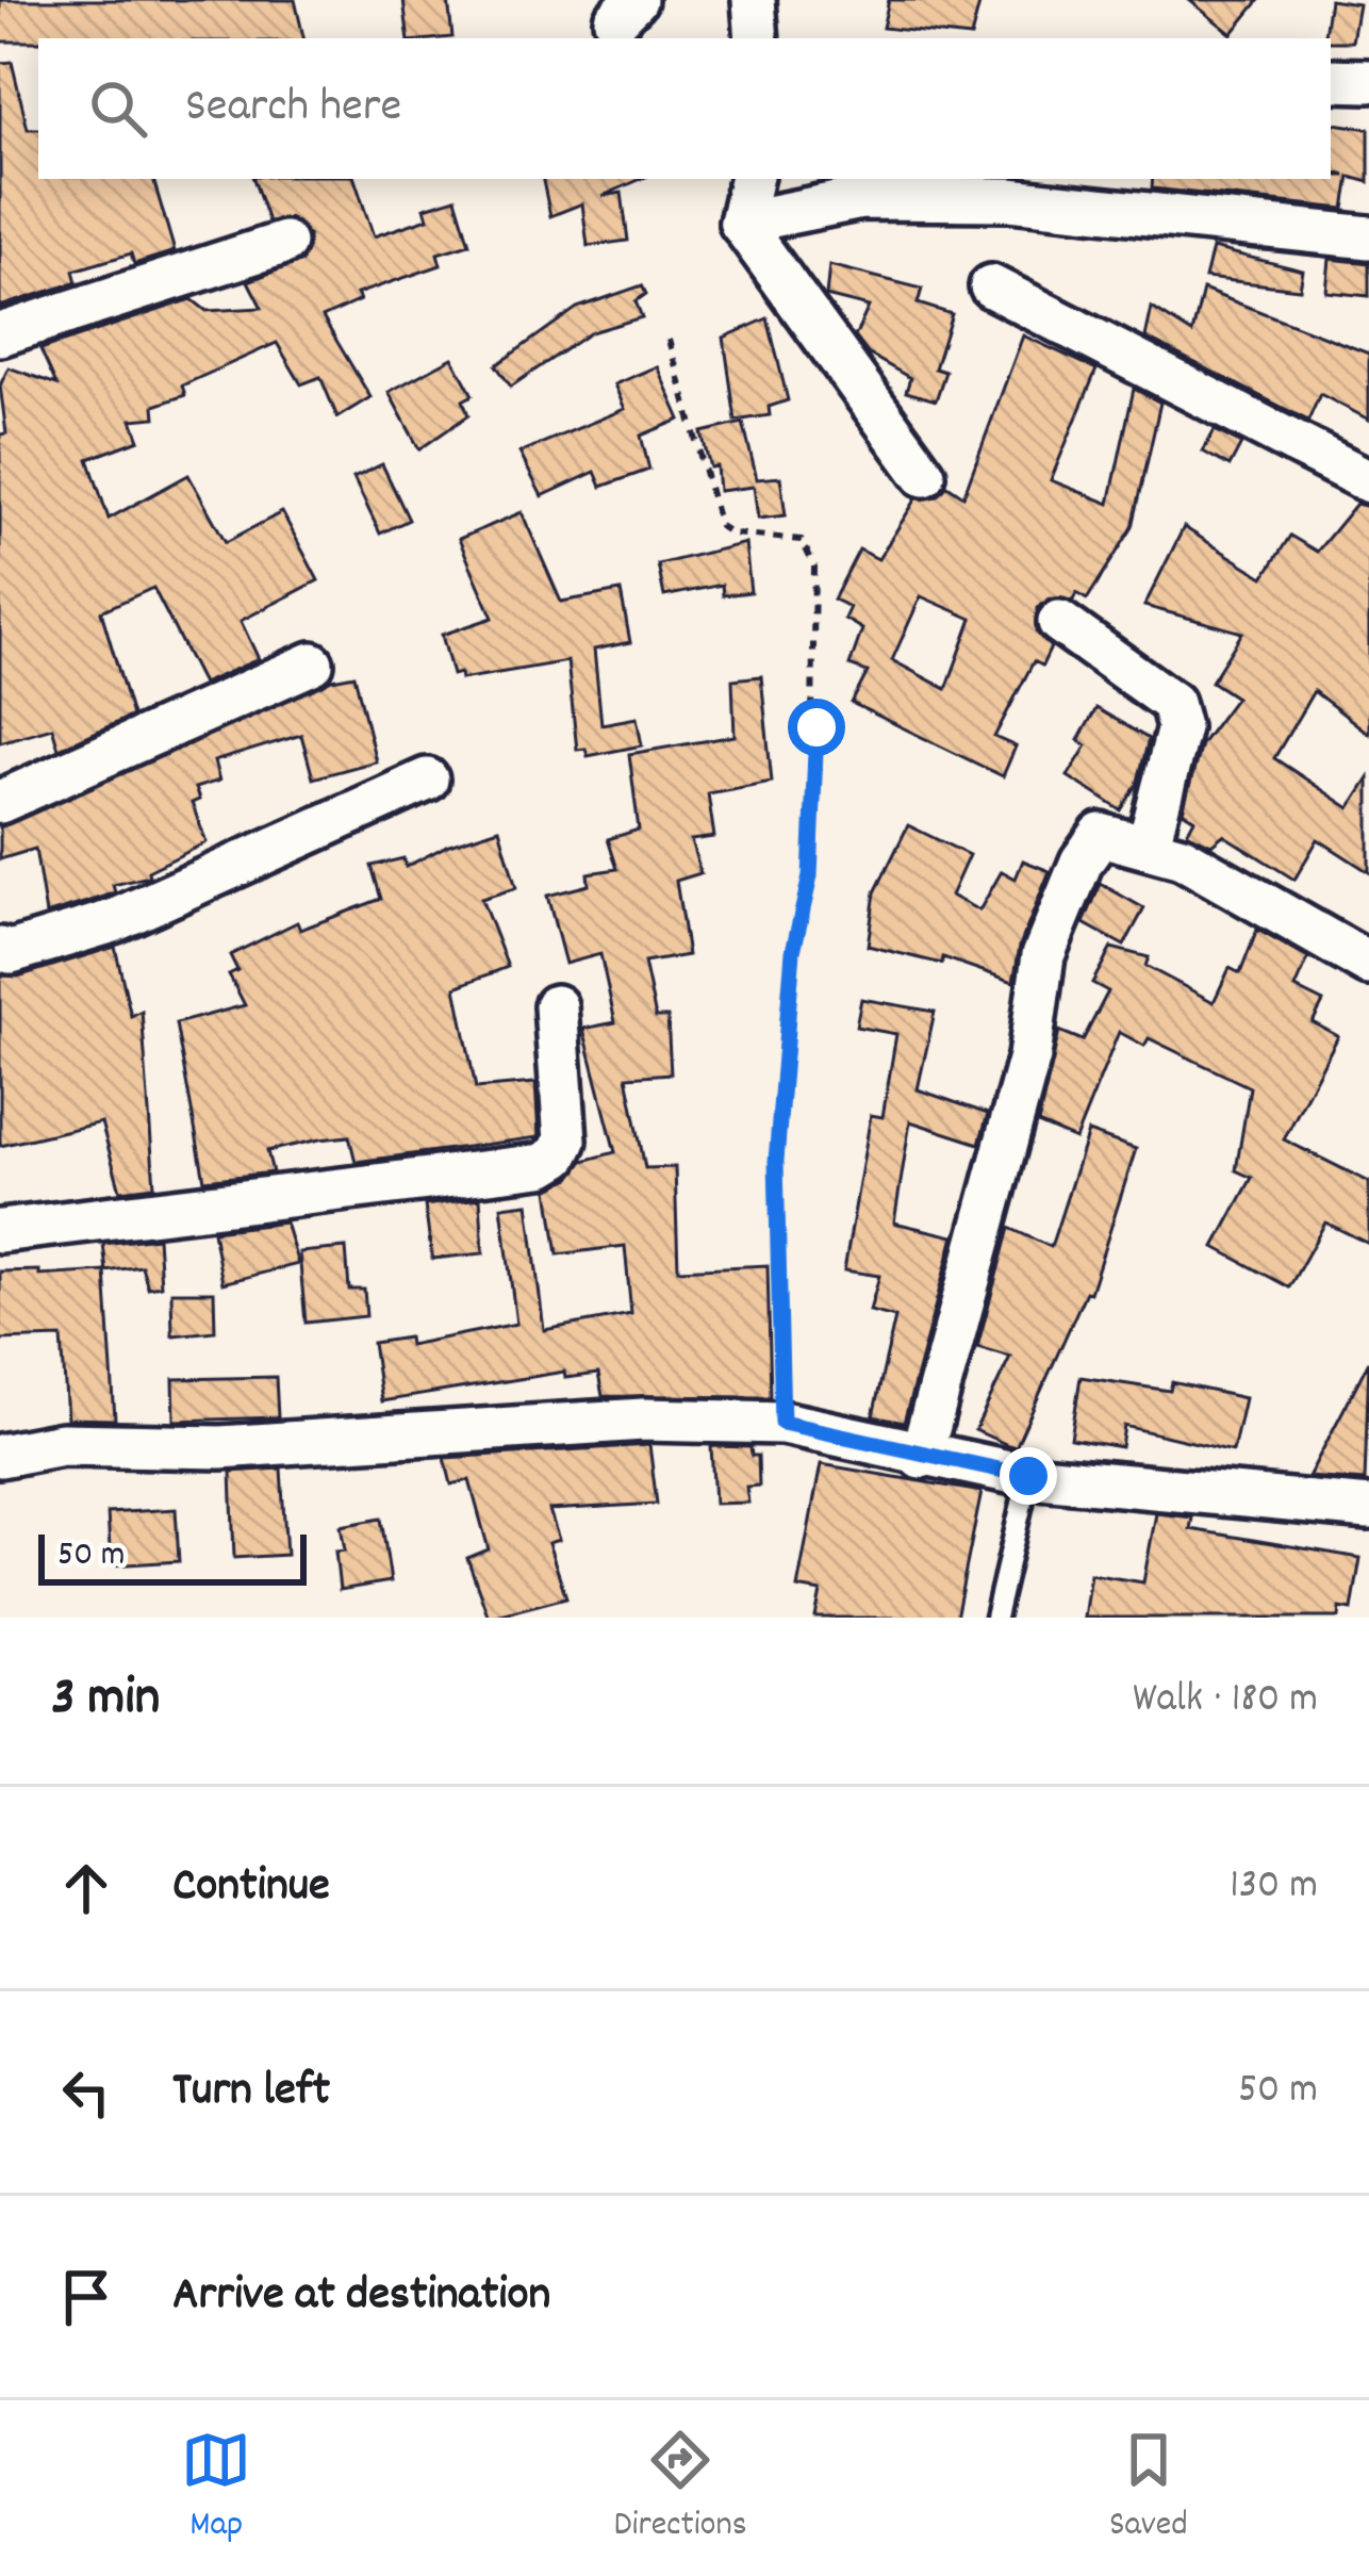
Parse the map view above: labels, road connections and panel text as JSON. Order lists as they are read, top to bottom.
{
  "scale_bar": "50 m",
  "page": {
    "search": "Search here",
    "scale": "50 m",
    "heading": ["3 min", "Walk · 180 m"],
    "list": [
      ["Continue", "130 m"],
      ["Turn left", "50 m"],
      "Arrive at destination"
    ],
    "nav": ["Map", "Directions", "Saved"]
  }
}
